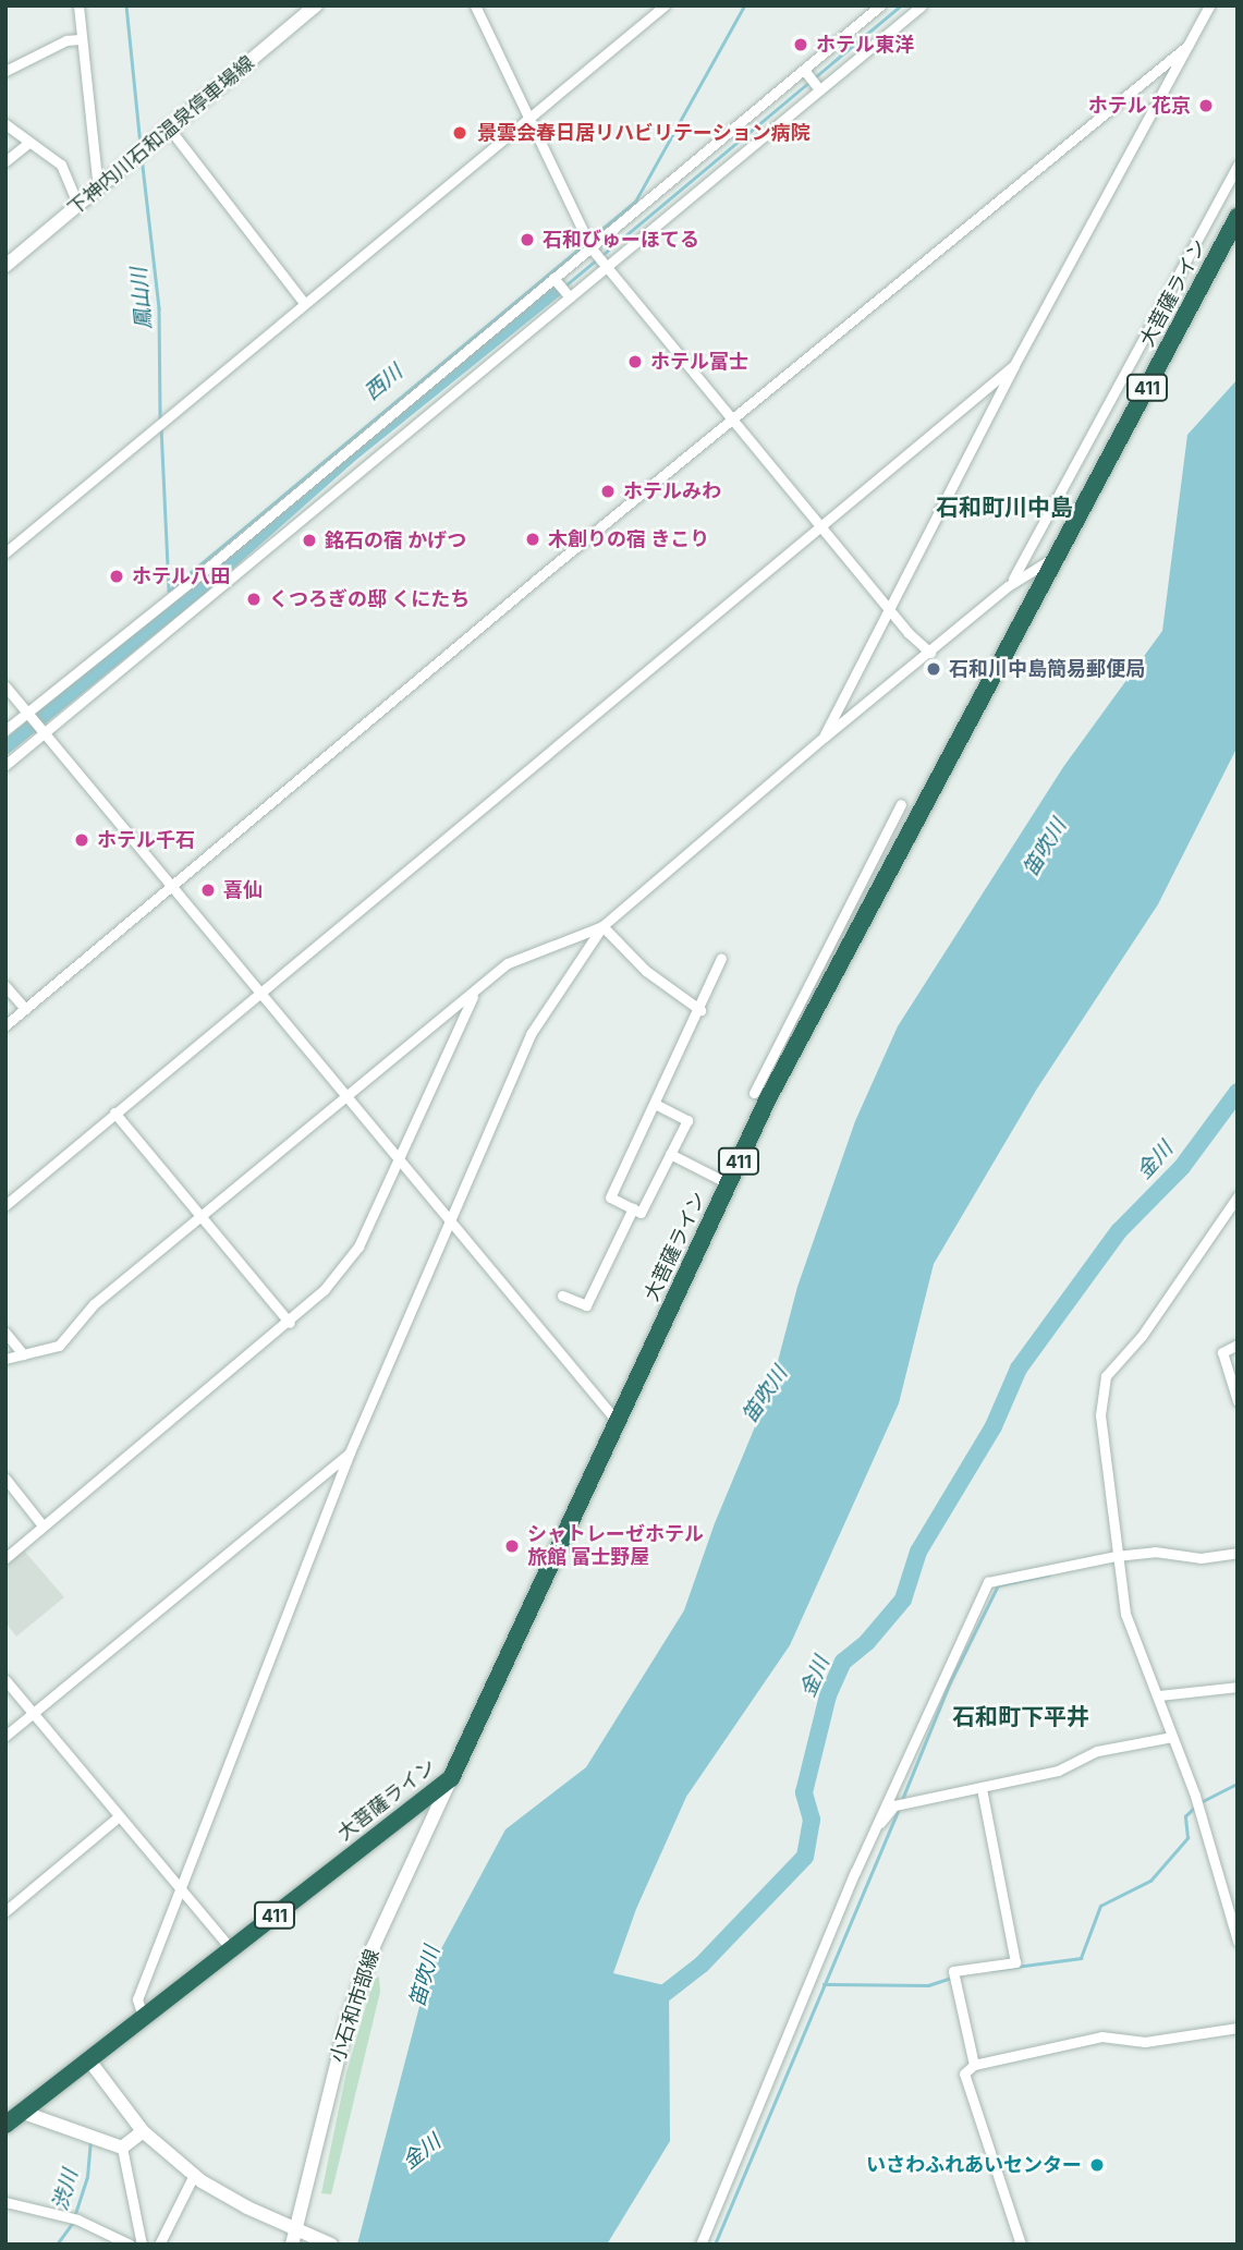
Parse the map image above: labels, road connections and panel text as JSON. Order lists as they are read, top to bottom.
{
  "streets": {
    "highway": ["大菩薩ライン", "411"],
    "main road": ["下神内川石和温泉停車場線", "小石和市部線"]
  },
  "crossings": [
    ["大菩薩ライン", "411"],
    ["大菩薩ライン", "小石和市部線"]
  ],
  "districts": ["石和町川中島", "石和町下平井"],
  "water": [
    "鳳山川",
    "西川",
    "笛吹川",
    "金川",
    "渋川"
  ],
  "places": [
    "ホテル東洋",
    "ホテル 花京",
    "景雲会春日居リハビリテーション病院",
    "石和びゅーほてる",
    "ホテル富士",
    "ホテルみわ",
    "木創りの宿 きこり",
    "銘石の宿 かげつ",
    "ホテル八田",
    "くつろぎの邸 くにたち",
    "石和川中島簡易郵便局",
    "ホテル千石",
    "喜仙",
    "シャトレーゼホテル 旅館 富士野屋",
    "いさわふれあいセンター"
  ]
}
